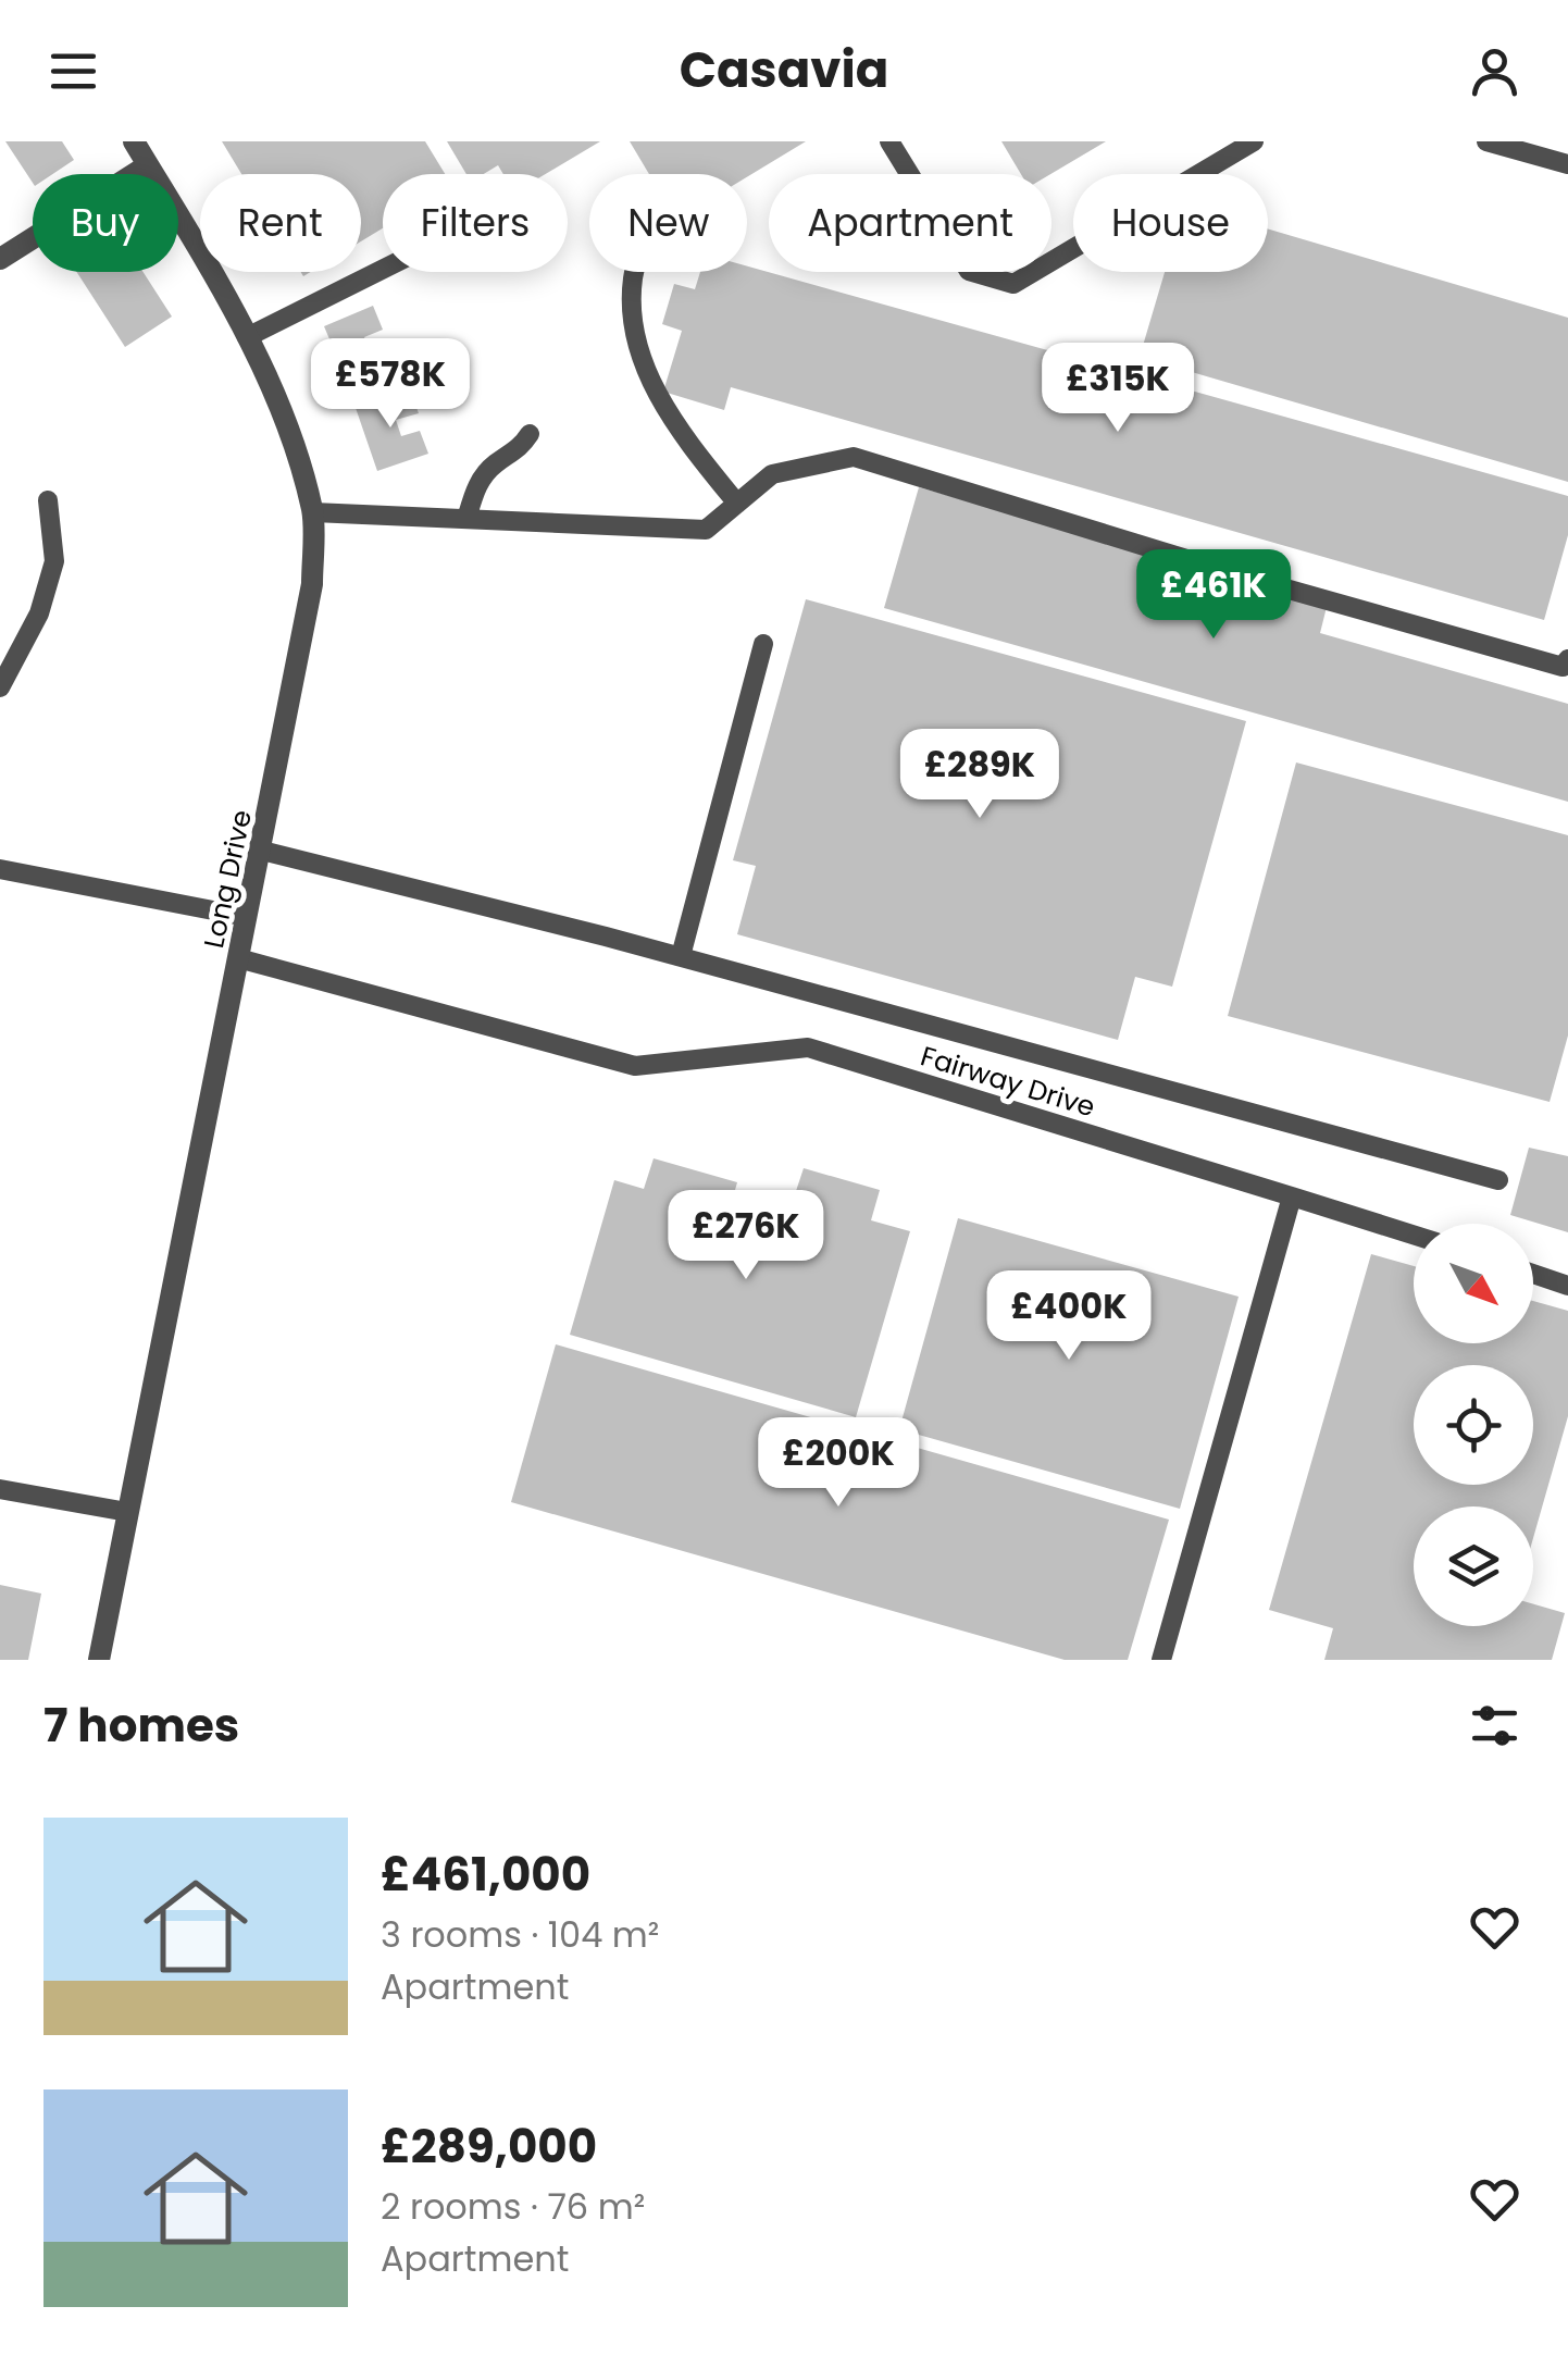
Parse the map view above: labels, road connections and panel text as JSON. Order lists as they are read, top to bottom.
{
  "streets": {
    "street": ["Long Drive"],
    "lane": ["Fairway Drive"]
  },
  "crossings": [
    ["Long Drive", "Fairway Drive"]
  ],
  "north": "bottom right",
  "page": {
    "header": "Casavia",
    "chip": [
      "Buy",
      "Rent",
      "Filters",
      "New",
      "Apartment",
      "House"
    ],
    "price": [
      "£578K",
      "£315K",
      "£461K",
      "£289K",
      "£276K",
      "£400K",
      "£200K"
    ],
    "heading": "7 homes",
    "list": [
      {
        "name": "£461,000",
        "note": "3 rooms · 104 m² · Apartment"
      },
      {
        "name": "£289,000",
        "note": "2 rooms · 76 m² · Apartment"
      }
    ]
  }
}
